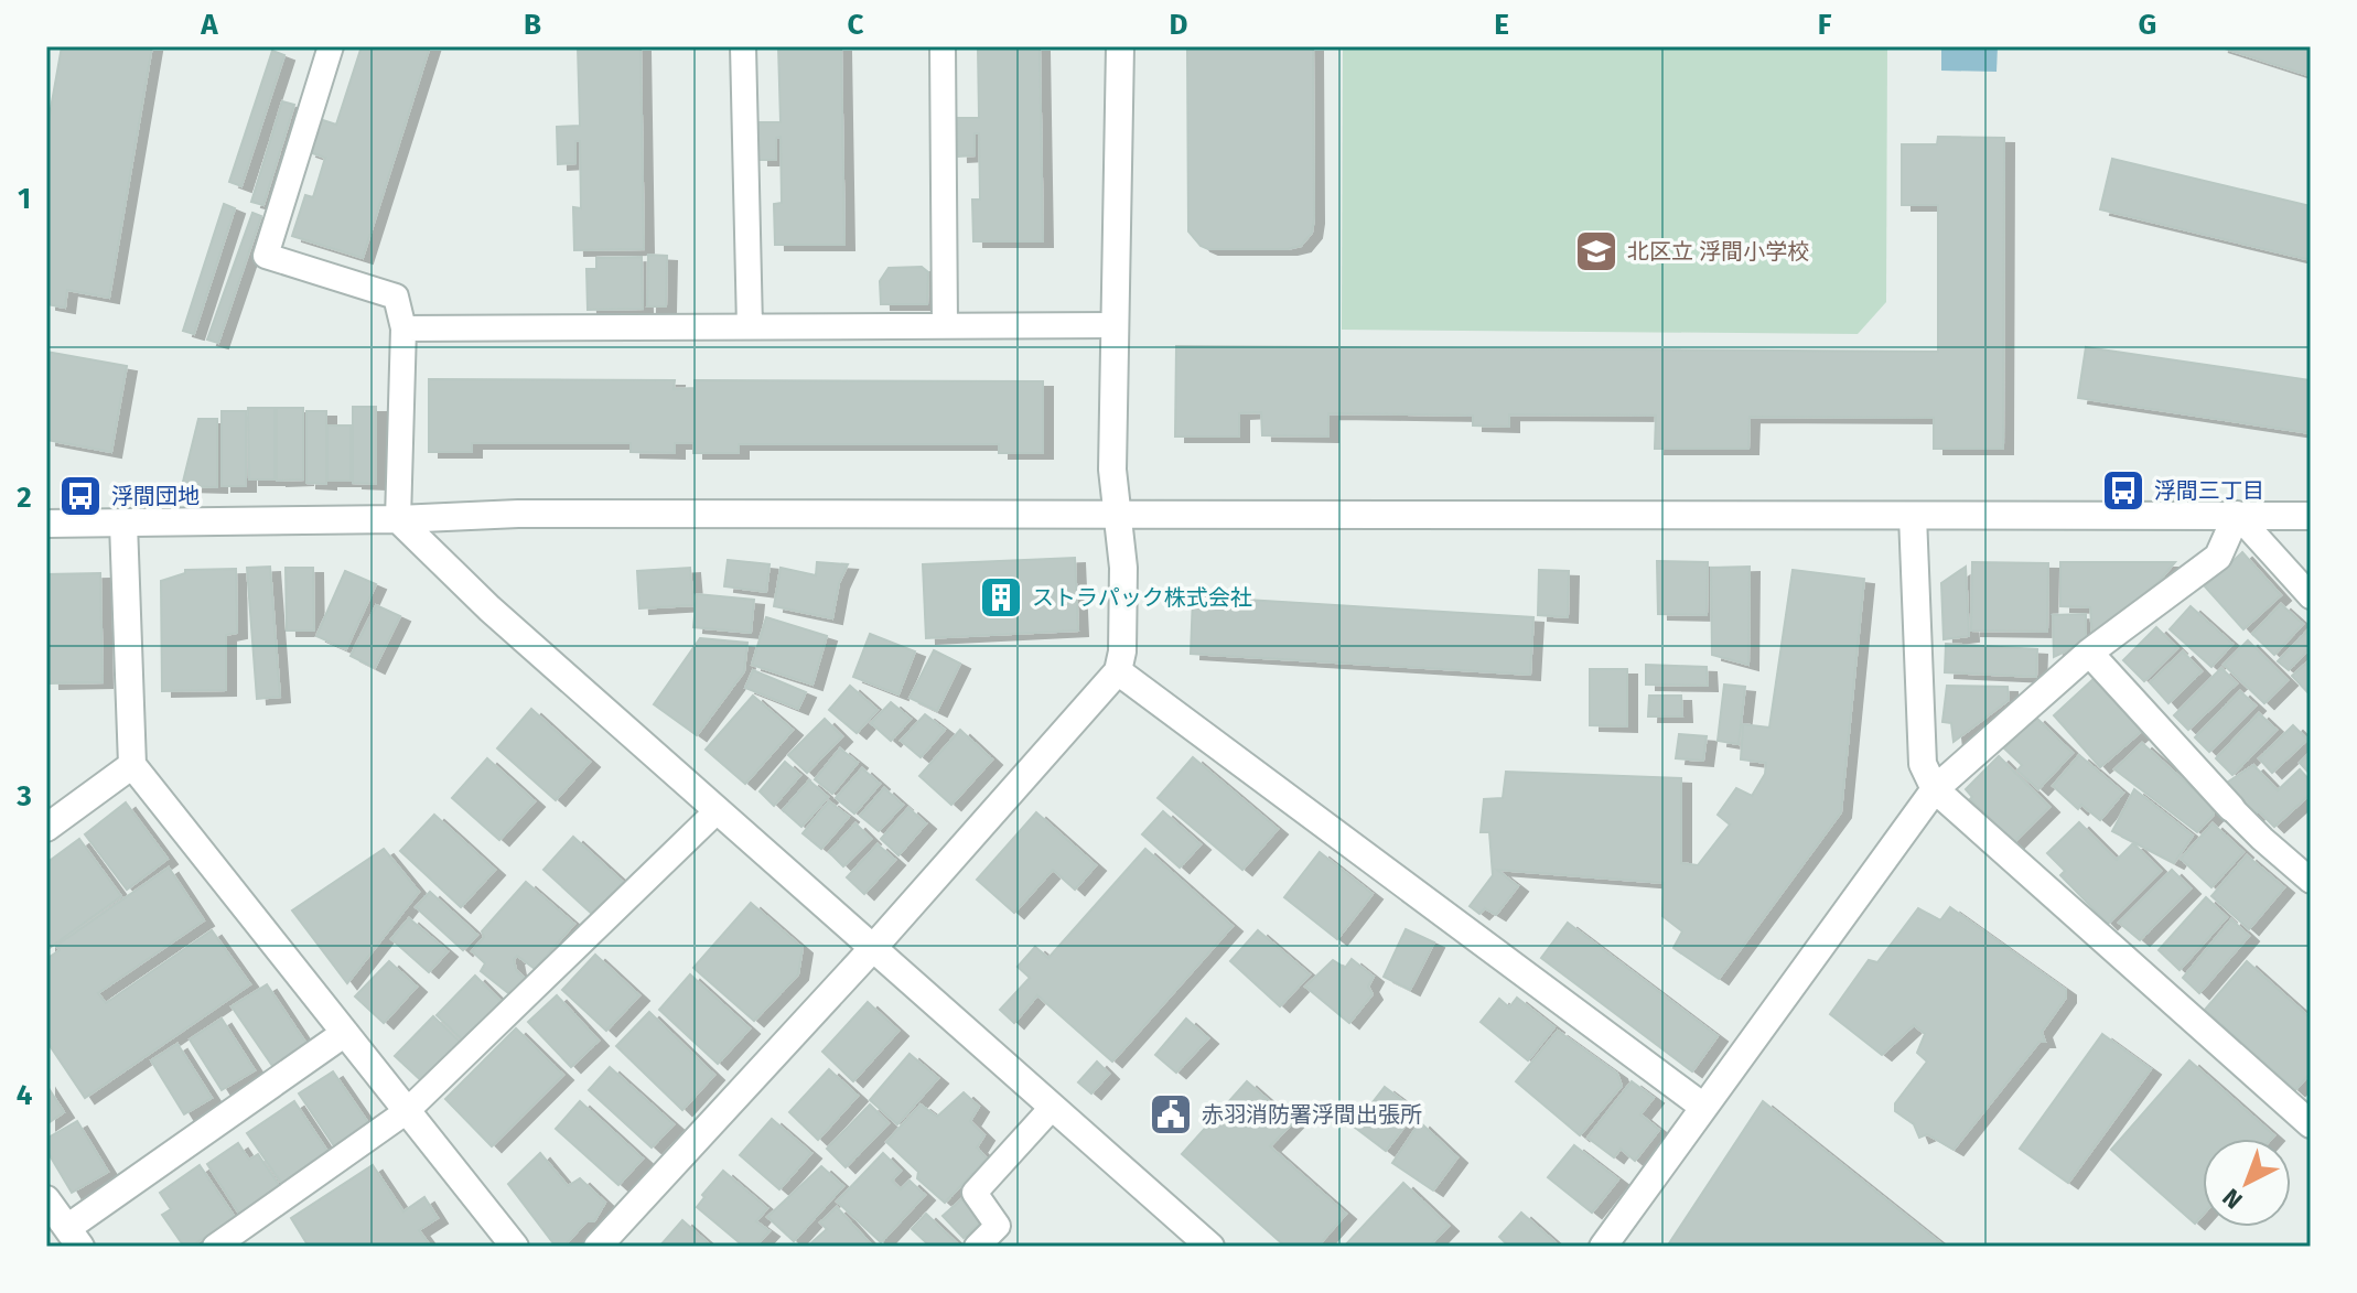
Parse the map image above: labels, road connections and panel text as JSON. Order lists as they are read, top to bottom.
{
  "places": {
    "school or university": ["北区立 浮間小学校"],
    "bus stop": ["浮間三丁目", "浮間団地"],
    "building": ["ストラパック株式会社"],
    "public building": ["赤羽消防署浮間出張所"]
  },
  "north": "bottom left",
  "grid": {
    "columns": [
      "A",
      "B",
      "C",
      "D",
      "E",
      "F",
      "G"
    ],
    "rows": [
      "1",
      "2",
      "3",
      "4"
    ]
  }
}
